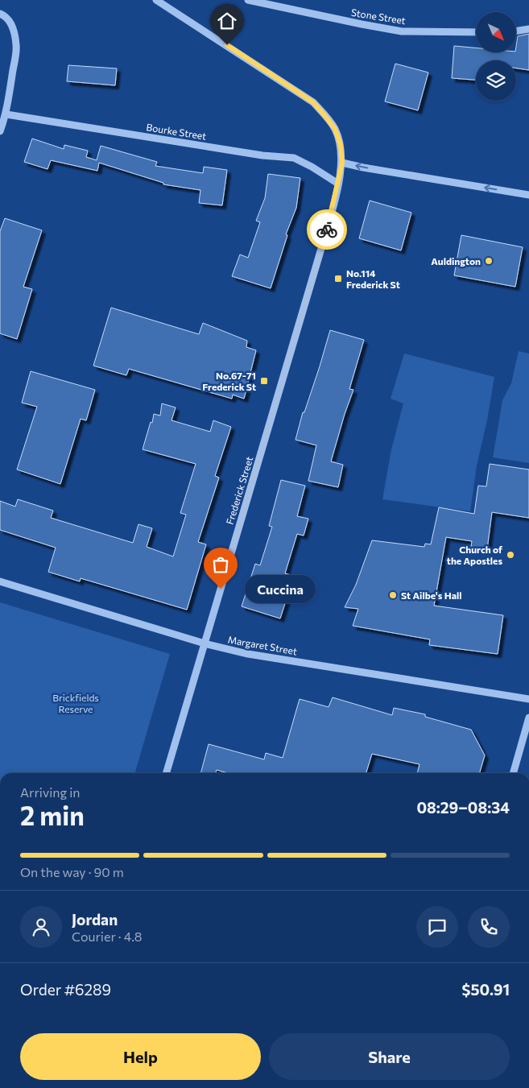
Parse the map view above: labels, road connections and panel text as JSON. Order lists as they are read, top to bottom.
{
  "streets": {
    "street": [
      "Stone Street",
      "Bourke Street",
      "Frederick Street",
      "Margaret Street"
    ]
  },
  "crossings": [
    ["Bourke Street", "Frederick Street"],
    ["Frederick Street", "Margaret Street"]
  ],
  "parks": ["Brickfields Reserve"],
  "places": {
    "other": [
      "Auldington",
      "Church of the Apostles",
      "Cuccina",
      "St Ailbe's Hall"
    ],
    "transit": ["No.114 Frederick St", "No.67-71 Frederick St"]
  },
  "north": "bottom right",
  "page": {
    "bubble": "Cuccina",
    "heading": ["2 min", "Arriving in", "08:29–08:34"],
    "panel": [
      "Jordan",
      "Courier · 4.8",
      "Order #6289",
      "$50.91"
    ],
    "bar": "On the way · 90 m",
    "buttons": ["Help", "Share"]
  }
}
